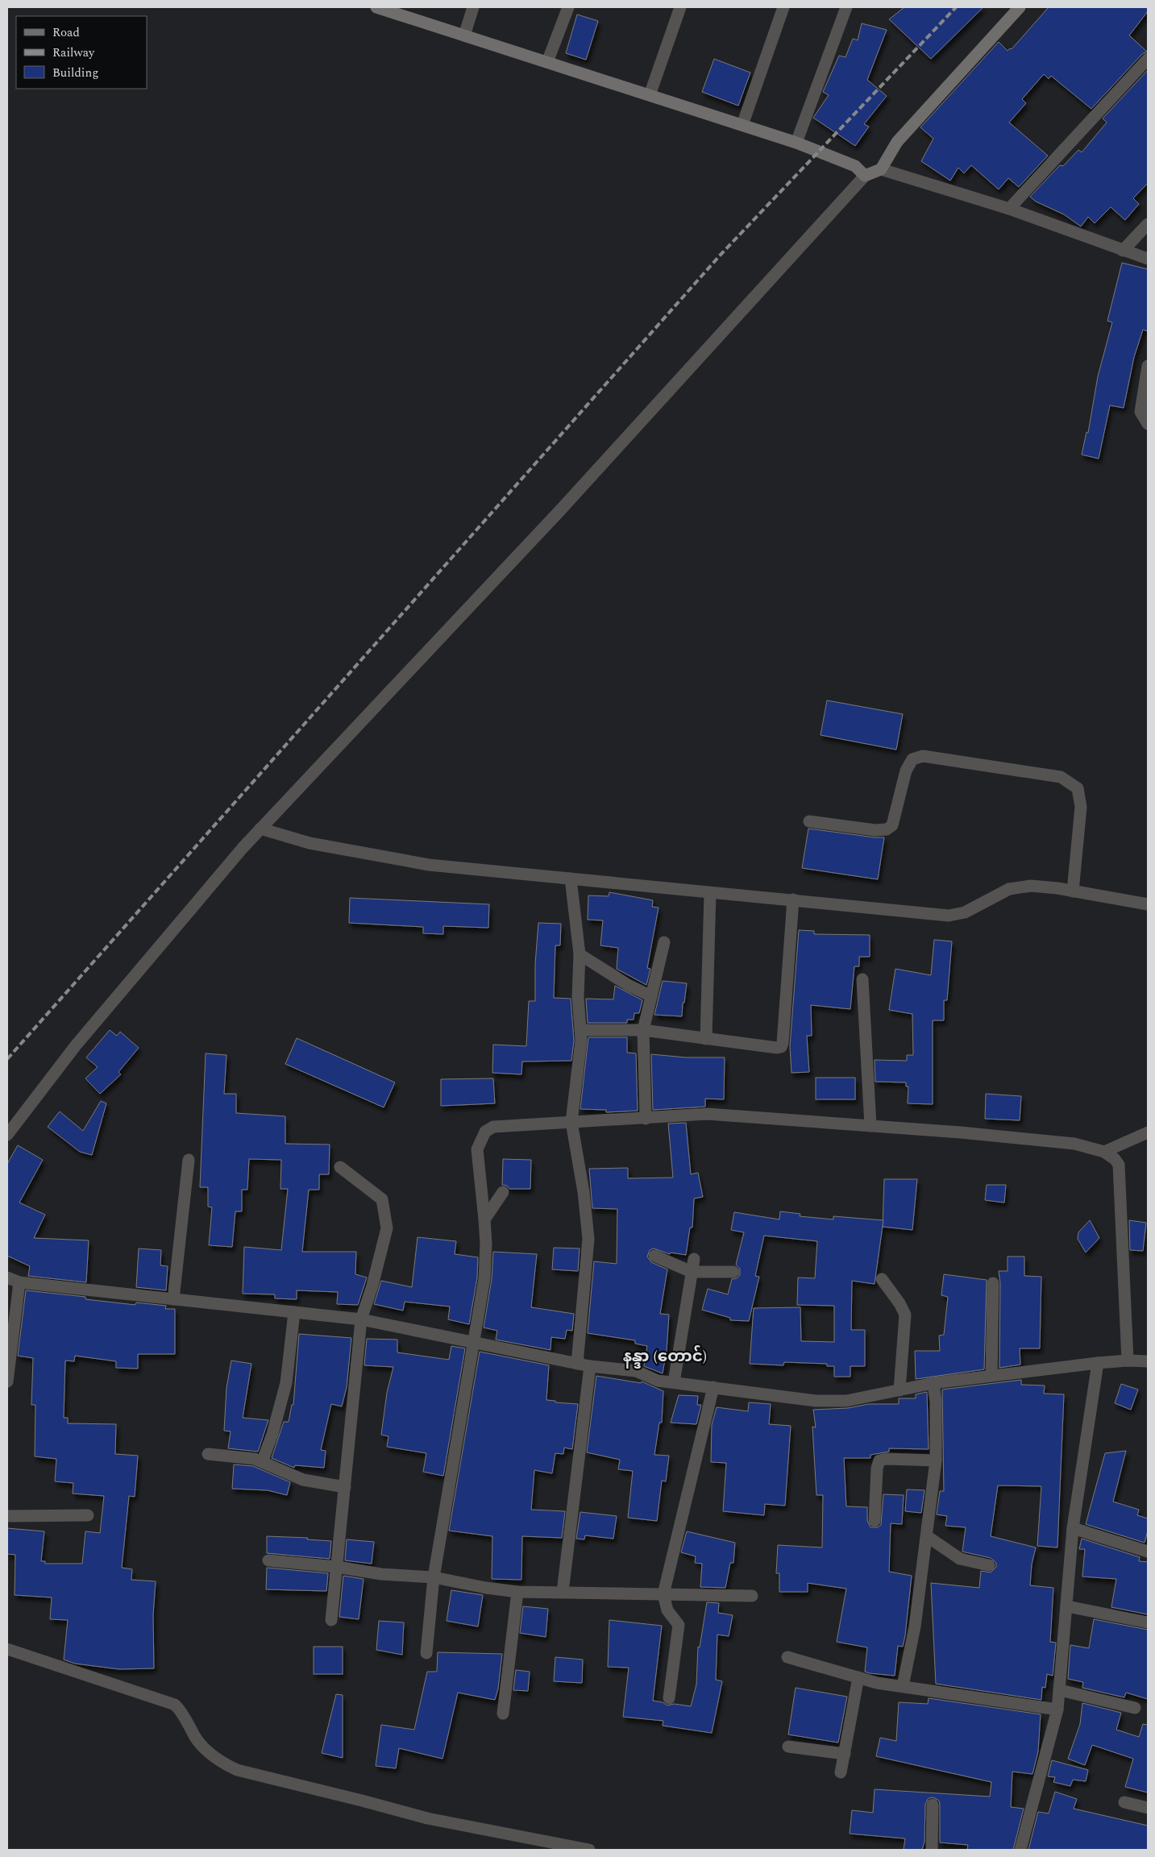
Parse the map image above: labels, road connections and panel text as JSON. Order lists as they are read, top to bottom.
{
  "districts": ["နန္ဒာ (တောင်)"],
  "legend": ["Road", "Railway", "Building"]
}
